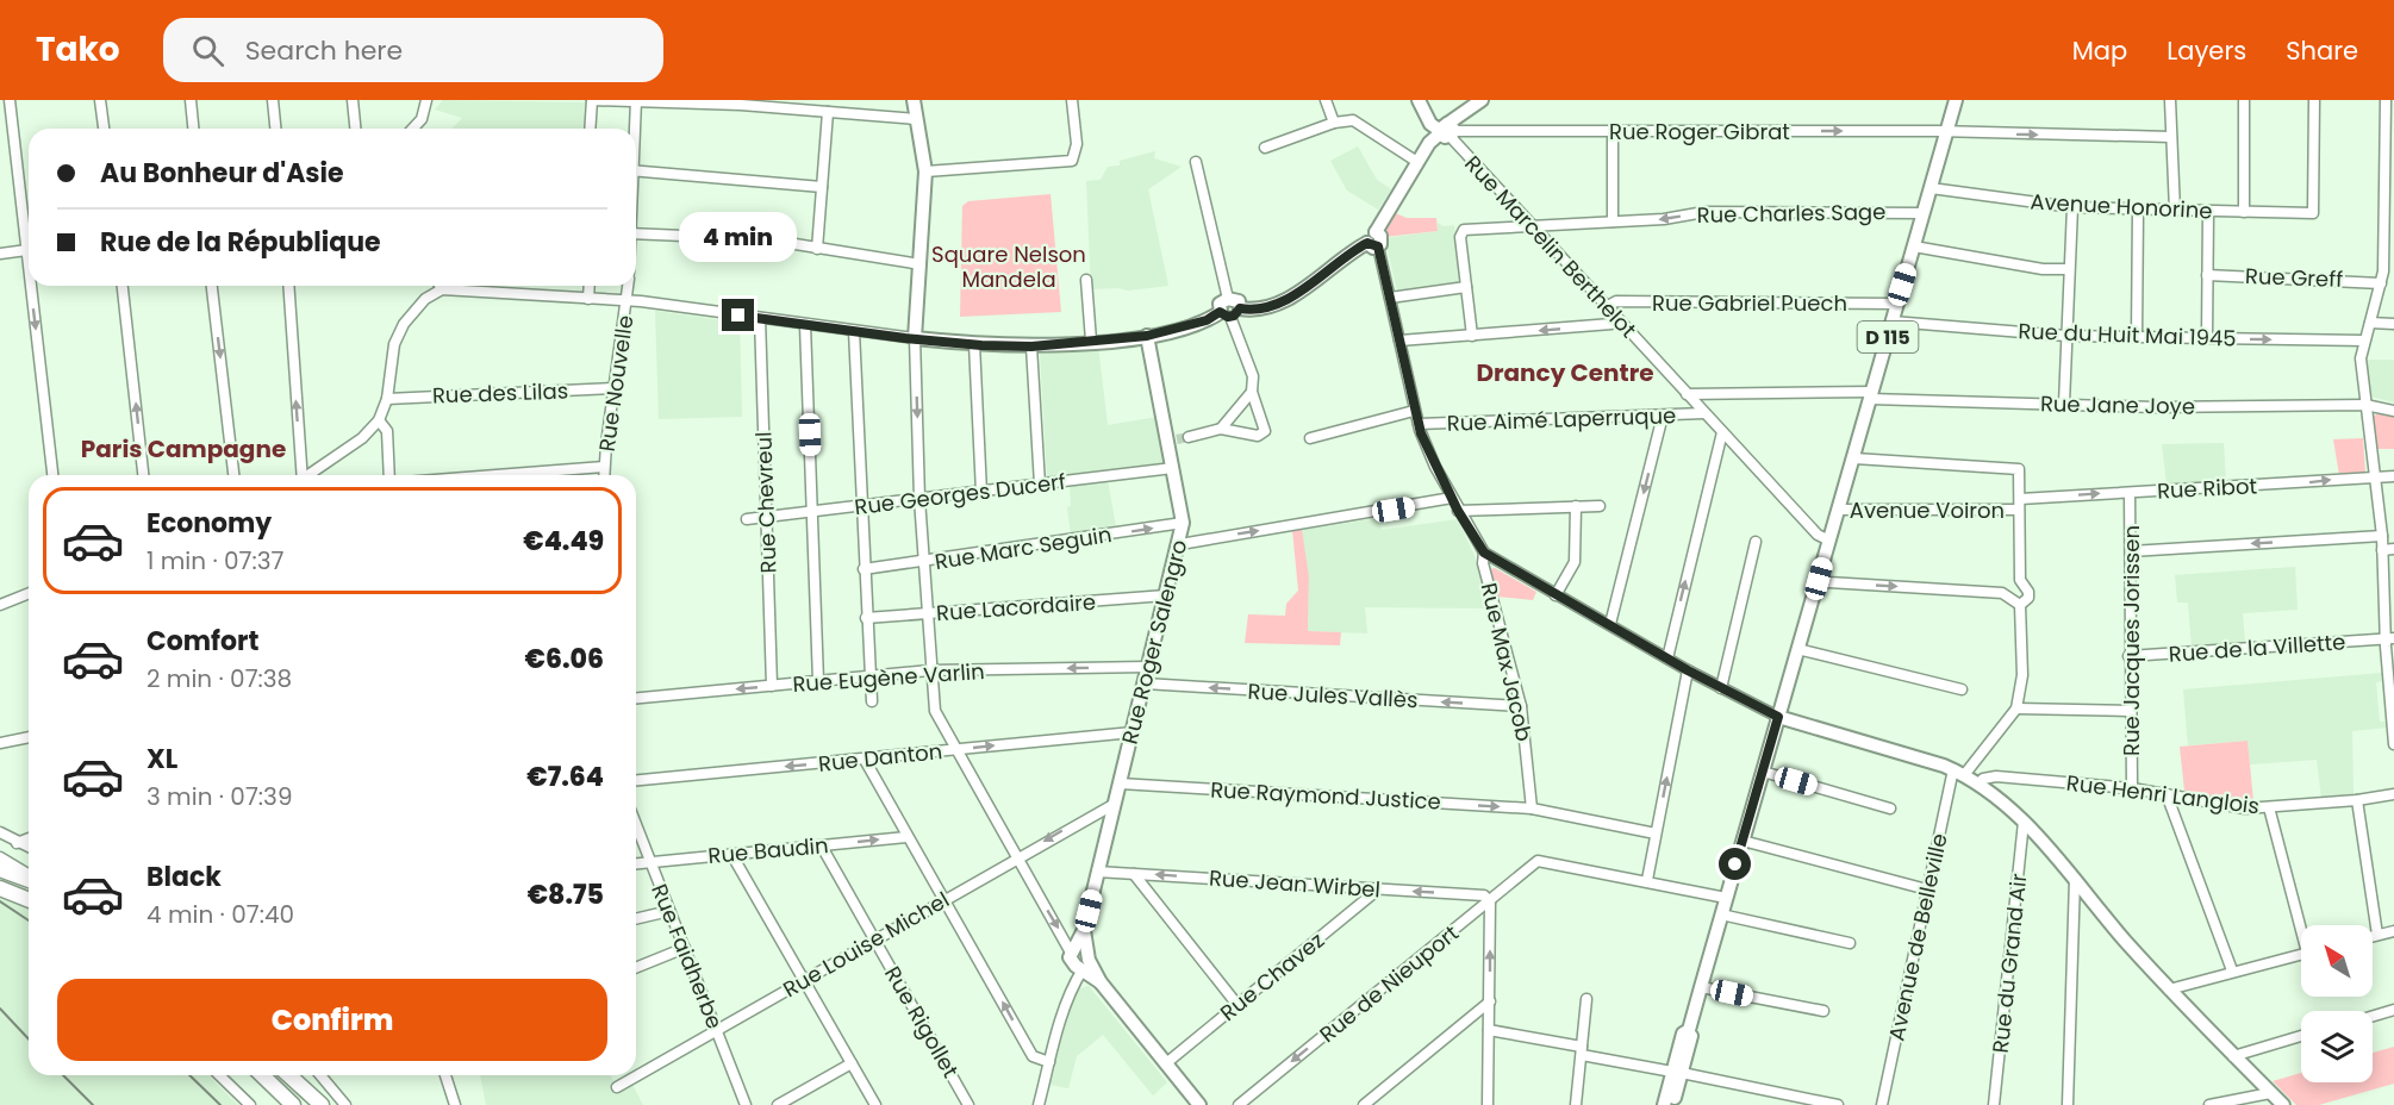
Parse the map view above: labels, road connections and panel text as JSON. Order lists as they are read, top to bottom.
{
  "streets": {
    "main road": ["D 115", "Rue Roger Salengro"],
    "street": [
      "Rue Roger Gibrat",
      "Avenue Honorine",
      "Rue Charles Sage",
      "Rue Marcelin Berthelot",
      "Rue Greff",
      "Rue Gabriel Puech",
      "Rue du Huit Mai 1945",
      "Rue Nouvelle",
      "Rue des Lilas",
      "Rue Jane Joye",
      "Rue Aimé Laperruque",
      "Rue Ribot",
      "Rue Georges Ducerf",
      "Rue Chevreul",
      "Avenue Voiron",
      "Rue Marc Seguin",
      "Rue Lacordaire",
      "Rue Jacques Jorissen",
      "Rue de la Villette",
      "Rue Max Jacob",
      "Rue Eugène Varlin",
      "Rue Jules Vallès",
      "Rue Danton",
      "Rue Henri Langlois",
      "Rue Raymond Justice",
      "Rue Baudin",
      "Rue Jean Wirbel",
      "Avenue de Belleville",
      "Rue Louise Michel",
      "Rue Faidherbe",
      "Rue du Grand Air",
      "Rue Chavez",
      "Rue de Nieuport",
      "Rue Rigollet"
    ]
  },
  "crossings": [
    ["Rue Roger Gibrat", "Rue Marcelin Berthelot"],
    ["Rue Roger Gibrat", "D 115"],
    ["Avenue Honorine", "D 115"],
    ["Rue Charles Sage", "Rue Marcelin Berthelot"],
    ["Rue Charles Sage", "D 115"],
    ["Rue Marcelin Berthelot", "Rue Gabriel Puech"],
    ["Rue Marcelin Berthelot", "D 115"],
    ["Rue Marcelin Berthelot", "Rue Jane Joye"],
    ["Rue Marcelin Berthelot", "Rue Aimé Laperruque"],
    ["Rue Gabriel Puech", "D 115"],
    ["Rue du Huit Mai 1945", "D 115"],
    ["D 115", "Rue Jane Joye"],
    ["D 115", "Avenue Voiron"],
    ["Rue Nouvelle", "Rue des Lilas"],
    ["Rue Aimé Laperruque", "Rue Max Jacob"],
    ["Rue Ribot", "Avenue Voiron"],
    ["Rue Ribot", "Rue Jacques Jorissen"],
    ["Rue Georges Ducerf", "Rue Chevreul"],
    ["Rue Georges Ducerf", "Rue Roger Salengro"],
    ["Rue Chevreul", "Rue Eugène Varlin"],
    ["Rue Marc Seguin", "Rue Roger Salengro"],
    ["Rue Lacordaire", "Rue Roger Salengro"],
    ["Rue Jacques Jorissen", "Rue de la Villette"],
    ["Rue Jacques Jorissen", "Rue Henri Langlois"],
    ["Rue Roger Salengro", "Rue Eugène Varlin"],
    ["Rue Roger Salengro", "Rue Jules Vallès"],
    ["Rue Roger Salengro", "Rue Danton"],
    ["Rue Roger Salengro", "Rue Raymond Justice"],
    ["Rue Roger Salengro", "Rue Jean Wirbel"],
    ["Rue Roger Salengro", "Rue Louise Michel"],
    ["Rue Max Jacob", "Rue Jules Vallès"],
    ["Rue Max Jacob", "Rue Raymond Justice"],
    ["Rue Baudin", "Rue Faidherbe"],
    ["Rue Baudin", "Rue Rigollet"],
    ["Rue Jean Wirbel", "Rue Chavez"],
    ["Rue Jean Wirbel", "Rue de Nieuport"],
    ["Rue Louise Michel", "Rue Faidherbe"],
    ["Rue Louise Michel", "Rue Rigollet"]
  ],
  "one_way": [
    "Rue Roger Gibrat",
    "Rue Charles Sage",
    "Rue Marc Seguin",
    "Rue Eugène Varlin",
    "Rue Jules Vallès",
    "Rue Raymond Justice",
    "Rue Jean Wirbel"
  ],
  "districts": ["Drancy Centre", "Paris Campagne"],
  "parks": ["Square Nelson Mandela"],
  "north": "top left",
  "page": {
    "header": "Tako",
    "search": "Search here",
    "nav": ["Map", "Layers", "Share"],
    "banner": ["Au Bonheur d'Asie", "Rue de la République"],
    "bubble": "4 min",
    "list": [
      {
        "name": "Economy",
        "note": "1 min · 07:37",
        "value": "€4.49"
      },
      {
        "name": "Comfort",
        "note": "2 min · 07:38",
        "value": "€6.06"
      },
      {
        "name": "XL",
        "note": "3 min · 07:39",
        "value": "€7.64"
      },
      {
        "name": "Black",
        "note": "4 min · 07:40",
        "value": "€8.75"
      }
    ],
    "buttons": "Confirm"
  }
}
